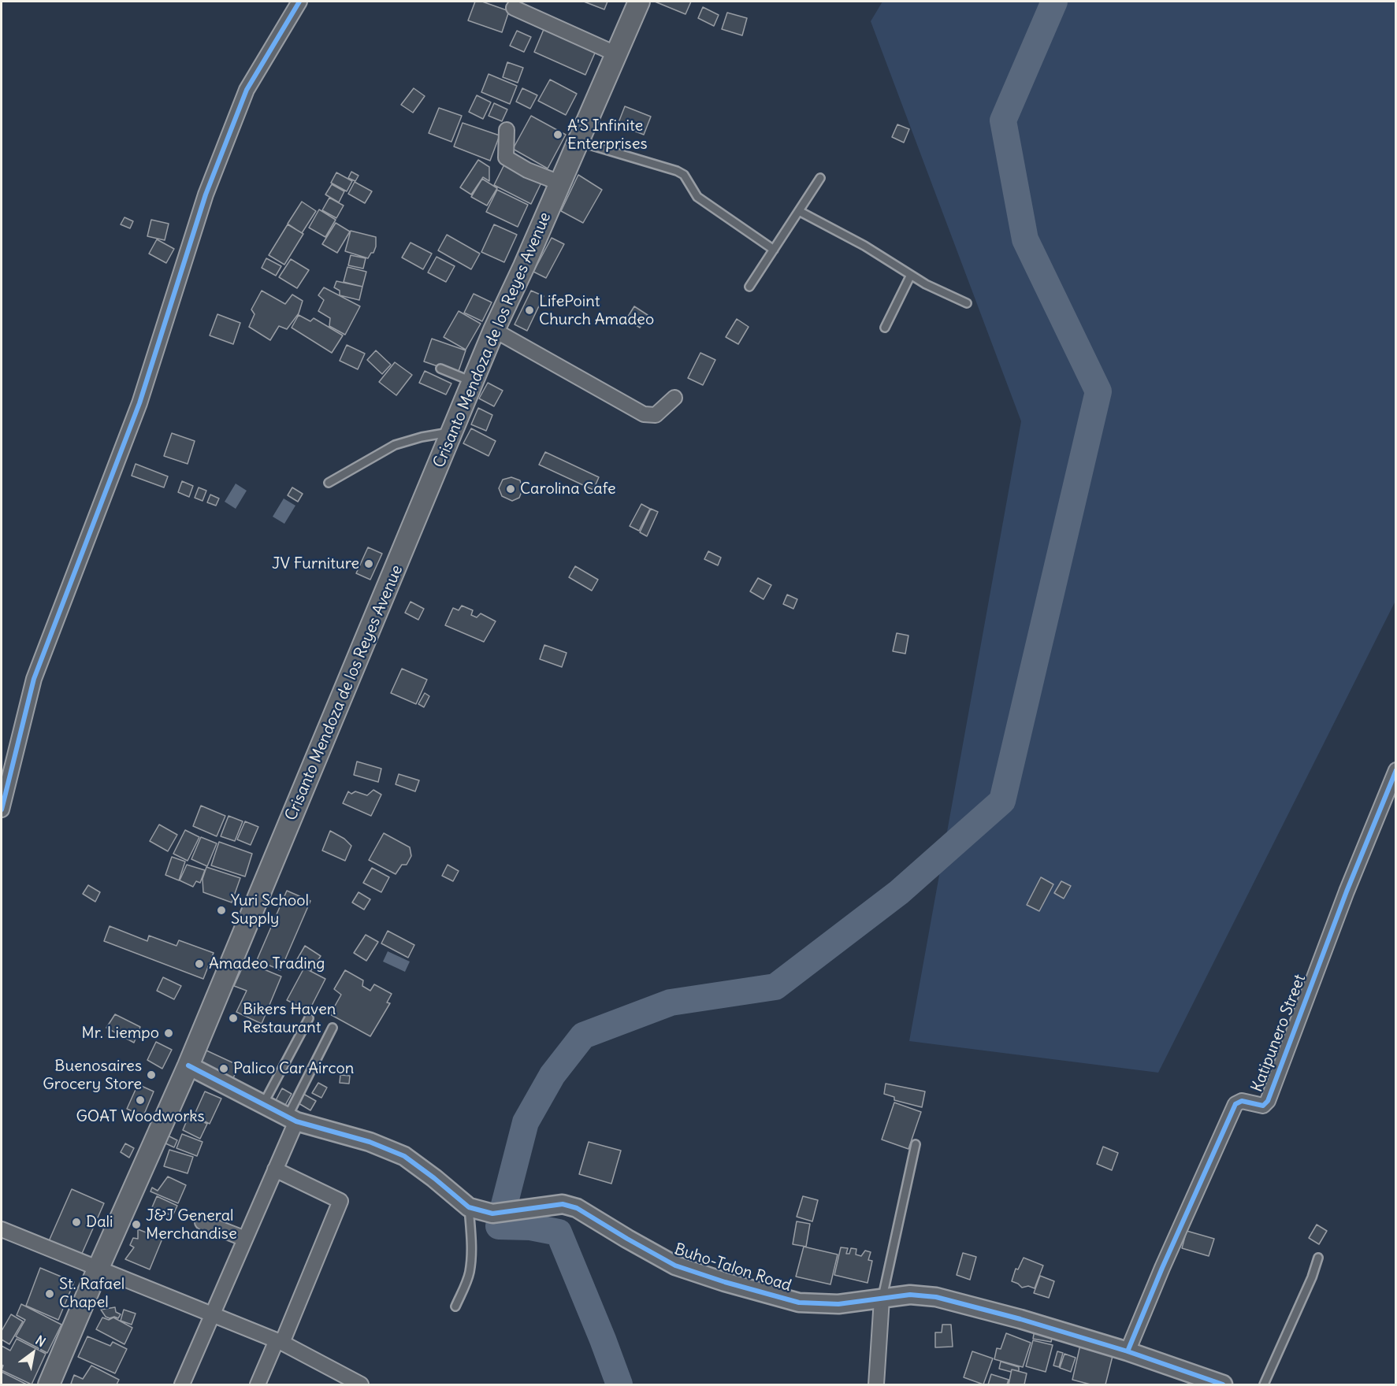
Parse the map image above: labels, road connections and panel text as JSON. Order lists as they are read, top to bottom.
{
  "streets": {
    "main road": ["Crisanto Mendoza de los Reyes Avenue"],
    "street": ["Katipunero Street", "Buho-Talon Road"]
  },
  "crossings": [
    ["Crisanto Mendoza de los Reyes Avenue", "Buho-Talon Road"],
    ["Katipunero Street", "Buho-Talon Road"]
  ],
  "places": [
    "A'S Infinite Enterprises",
    "LifePoint Church Amadeo",
    "Carolina Cafe",
    "JV Furniture",
    "Yuri School Supply",
    "Amadeo Trading",
    "Bikers Haven Restaurant",
    "Mr. Liempo",
    "Palico Car Aircon",
    "Buenosaires Grocery Store",
    "GOAT Woodworks",
    "Dali",
    "J&J General Merchandise",
    "St. Rafael Chapel"
  ],
  "north": "top right"
}
